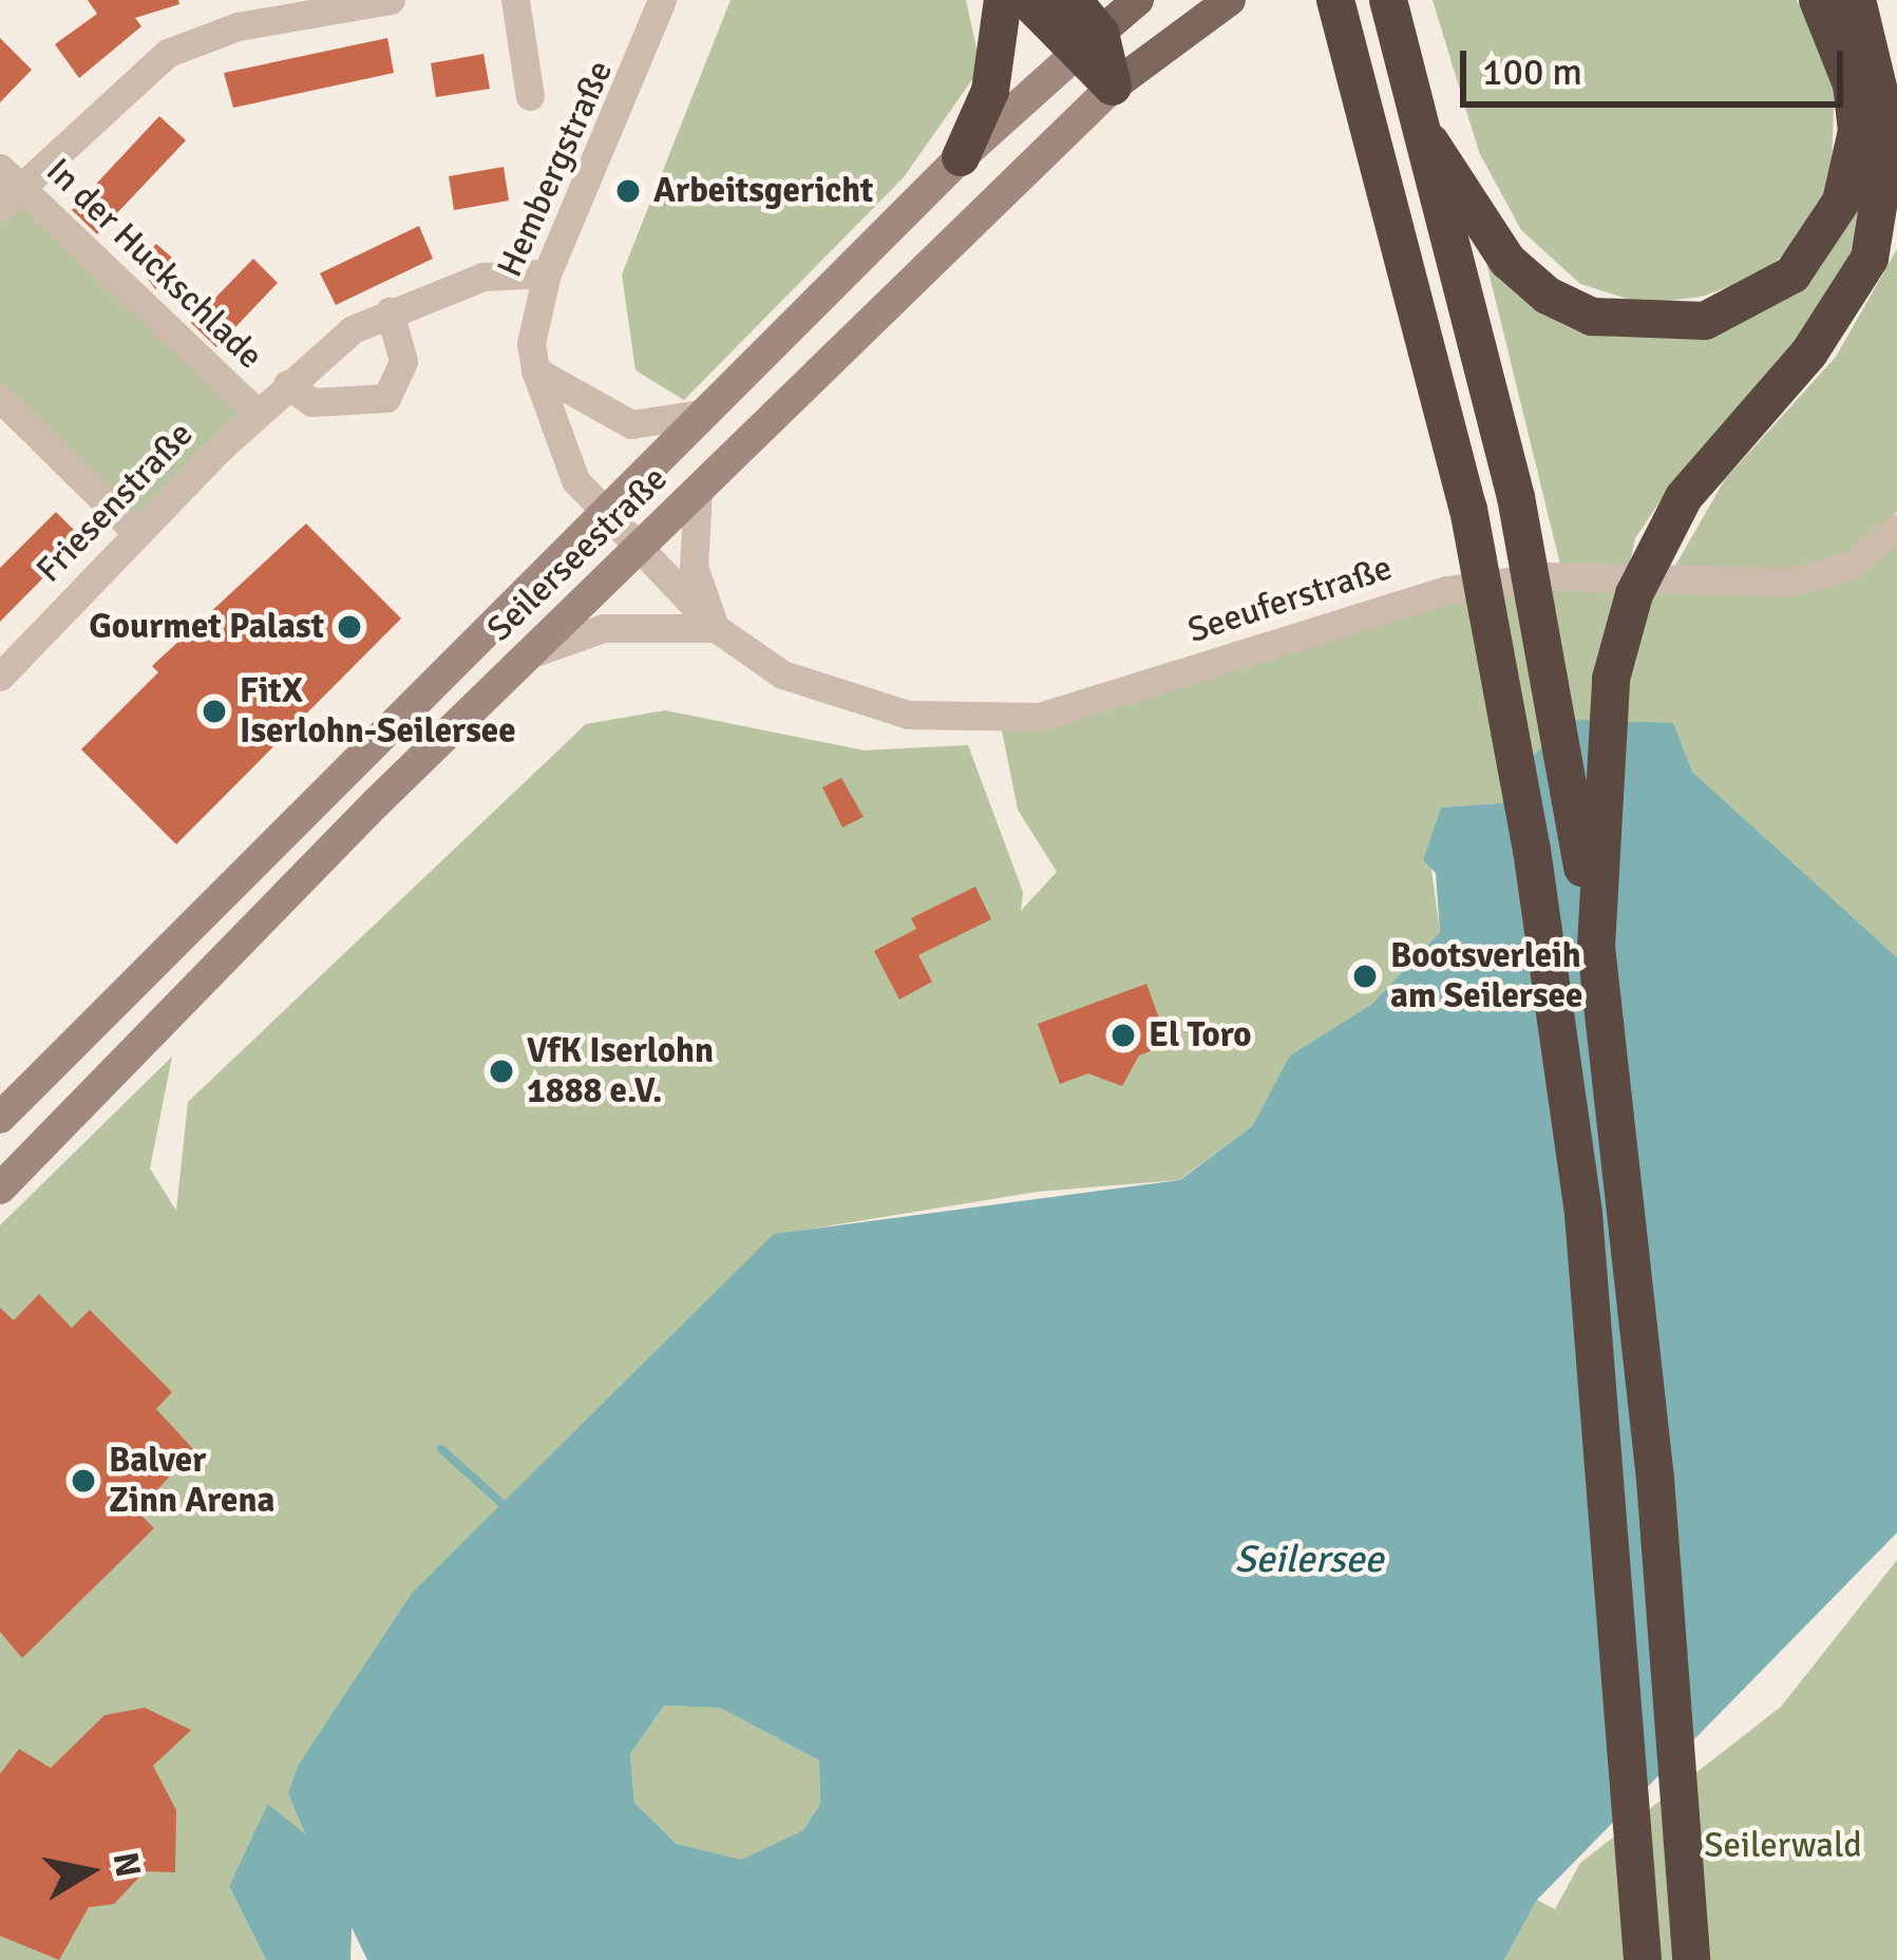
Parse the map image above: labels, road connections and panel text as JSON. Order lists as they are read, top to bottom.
{
  "streets": {
    "main road": ["Seilerseestraße"],
    "street": [
      "Hembergstraße",
      "In der Huckschlade",
      "Friesenstraße",
      "Seeuferstraße"
    ]
  },
  "crossings": [
    ["Hembergstraße", "Friesenstraße"],
    ["Hembergstraße", "Seilerseestraße"],
    ["Hembergstraße", "Seeuferstraße"],
    ["In der Huckschlade", "Friesenstraße"],
    ["Seilerseestraße", "Seeuferstraße"]
  ],
  "water": ["Seilersee"],
  "parks": ["Seilerwald"],
  "places": [
    "Arbeitsgericht",
    "Gourmet Palast",
    "FitX Iserlohn-Seilersee",
    "Bootsverleih am Seilersee",
    "El Toro",
    "VfK Iserlohn 1888 e.V.",
    "Balver Zinn Arena"
  ],
  "scale_bar": "100 m",
  "north": "right"
}
